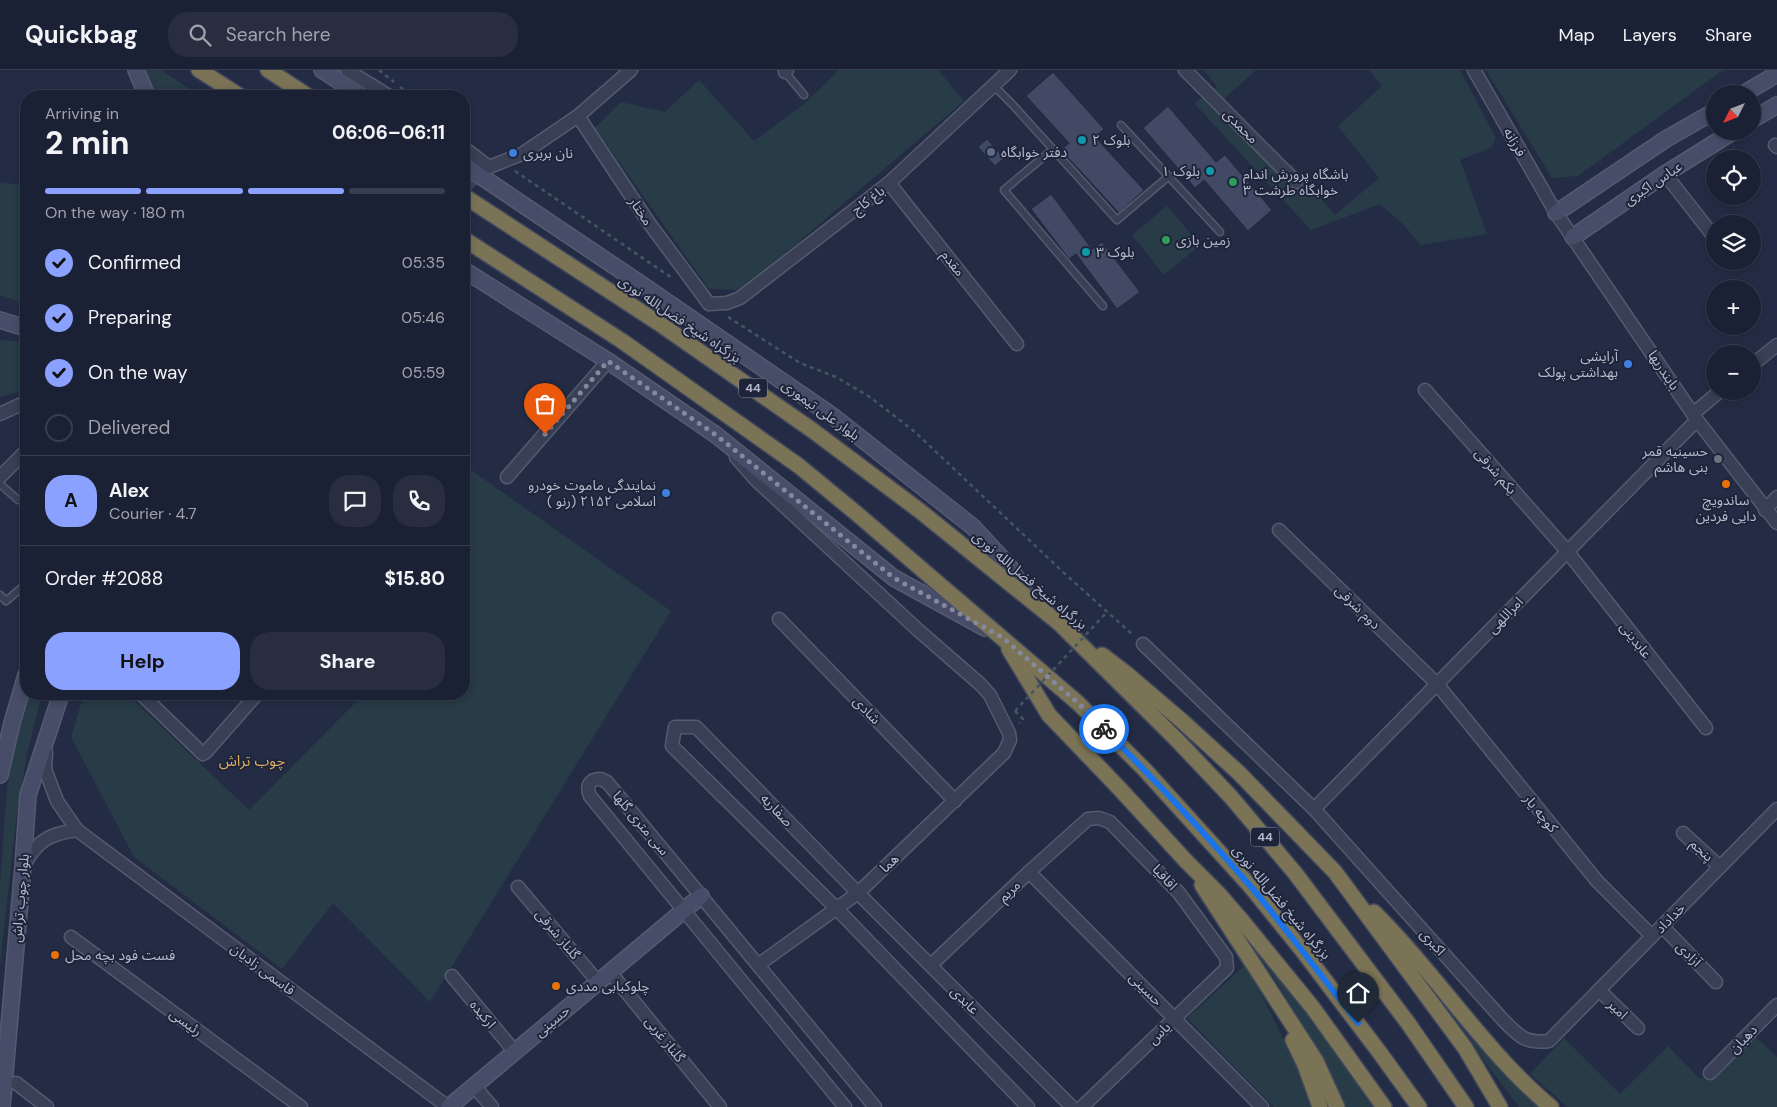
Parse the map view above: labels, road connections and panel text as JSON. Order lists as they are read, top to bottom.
{
  "streets": {
    "highway": ["بزرگراه شیخ فضل‌الله نوری", "44"],
    "street": [
      "محمدی",
      "فرزانه",
      "عباس اکبری",
      "باغ کاج",
      "مختار",
      "مقدم",
      "بایندریها",
      "بلوار علی تیموری",
      "یکم شرقی",
      "دوم شرقی",
      "امراللهی",
      "عابدینی",
      "شادی",
      "صفاریه",
      "کوچه یار",
      "سی متری گلها",
      "پنجم",
      "هما",
      "اقاقیا",
      "مریم",
      "بلوار چوب‌ تراش",
      "خداداد",
      "گلناز شرقی",
      "اکبری",
      "آزادی",
      "قاسمی زادیان",
      "حسینی",
      "عابدی",
      "امیر",
      "ارکیده",
      "رئیسی",
      "یاس",
      "گلناز غربی",
      "دهبان"
    ]
  },
  "crossings": [
    ["فرزانه", "عباس اکبری"],
    ["فرزانه", "بایندریها"],
    ["عباس اکبری", "بایندریها"],
    ["باغ کاج", "مختار"],
    ["باغ کاج", "مقدم"],
    ["بزرگراه شیخ فضل‌الله نوری", "بلوار علی تیموری"],
    ["بایندریها", "امراللهی"],
    ["یکم شرقی", "امراللهی"],
    ["یکم شرقی", "عابدینی"],
    ["دوم شرقی", "امراللهی"],
    ["دوم شرقی", "کوچه یار"],
    ["امراللهی", "عابدینی"],
    ["امراللهی", "کوچه یار"],
    ["امراللهی", "اکبری"],
    ["شادی", "هما"],
    ["صفاریه", "هما"],
    ["صفاریه", "عابدی"],
    ["کوچه یار", "خداداد"],
    ["سی متری گلها", "هما"],
    ["سی متری گلها", "حسینی"],
    ["پنجم", "خداداد"],
    ["هما", "عابدی"],
    ["اقاقیا", "مریم"],
    ["اقاقیا", "یاس"],
    ["مریم", "حسینی"],
    ["مریم", "عابدی"],
    ["بلوار چوب‌ تراش", "قاسمی زادیان"],
    ["خداداد", "اکبری"],
    ["خداداد", "آزادی"],
    ["خداداد", "امیر"],
    ["گلناز شرقی", "حسینی"],
    ["گلناز شرقی", "گلناز غربی"],
    ["قاسمی زادیان", "حسینی"],
    ["حسینی", "ارکیده"],
    ["حسینی", "یاس"],
    ["حسینی", "گلناز غربی"]
  ],
  "districts": ["چوب تراش"],
  "places": [
    "بلوک ۲",
    "دفتر خوابگاه",
    "نان بربری",
    "بلوک ۱",
    "باشگاه پرورش اندام خوابگاه طرشت ۳",
    "زمین بازی",
    "بلوک ۳",
    "آرایشی بهداشتی پولک",
    "حسینیه قمر بنی هاشم",
    "ساندویچ دایی فردین",
    "نمایندگی ماموت خودرو ( رنو) اسلامی ۲۱۵۲",
    "فست فود بچه محل",
    "چلوکبابی مددی"
  ],
  "north": "bottom left",
  "page": {
    "header": "Quickbag",
    "search": "Search here",
    "nav": ["Map", "Layers", "Share"],
    "map_buttons": ["+", "−"],
    "heading": ["2 min", "Arriving in", "06:06–06:11"],
    "panel": [
      "Alex",
      "Courier · 4.7",
      "Order #2088",
      "$15.80"
    ],
    "bar": "On the way · 180 m",
    "list": [
      ["Confirmed", "05:35"],
      ["Preparing", "05:46"],
      ["On the way", "05:59"],
      "Delivered"
    ],
    "round": "A",
    "buttons": ["Help", "Share"]
  }
}
